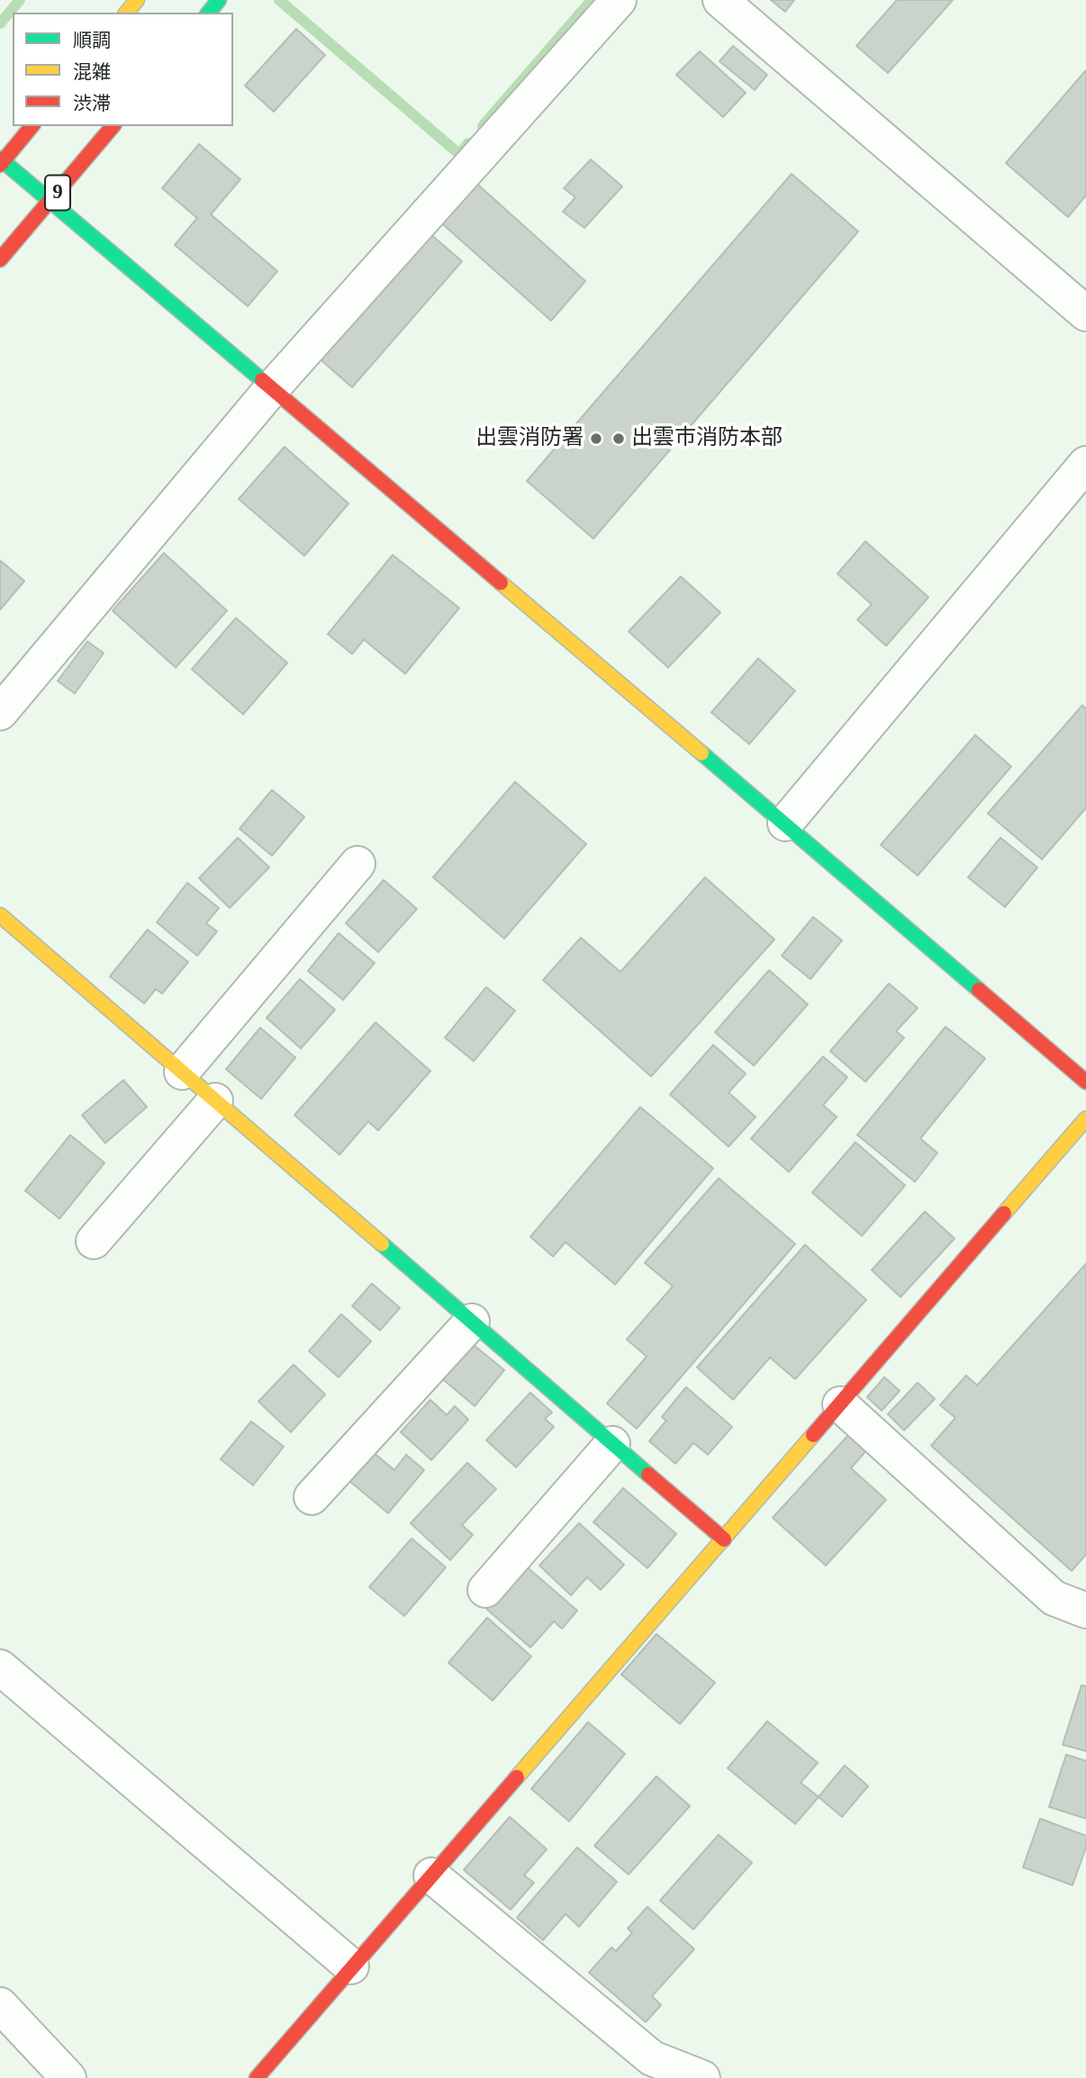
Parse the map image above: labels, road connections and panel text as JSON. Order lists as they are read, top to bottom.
{
  "streets": {
    "main road": ["9"]
  },
  "places": ["出雲消防署", "出雲市消防本部"],
  "legend": ["順調", "混雑", "渋滞"]
}
